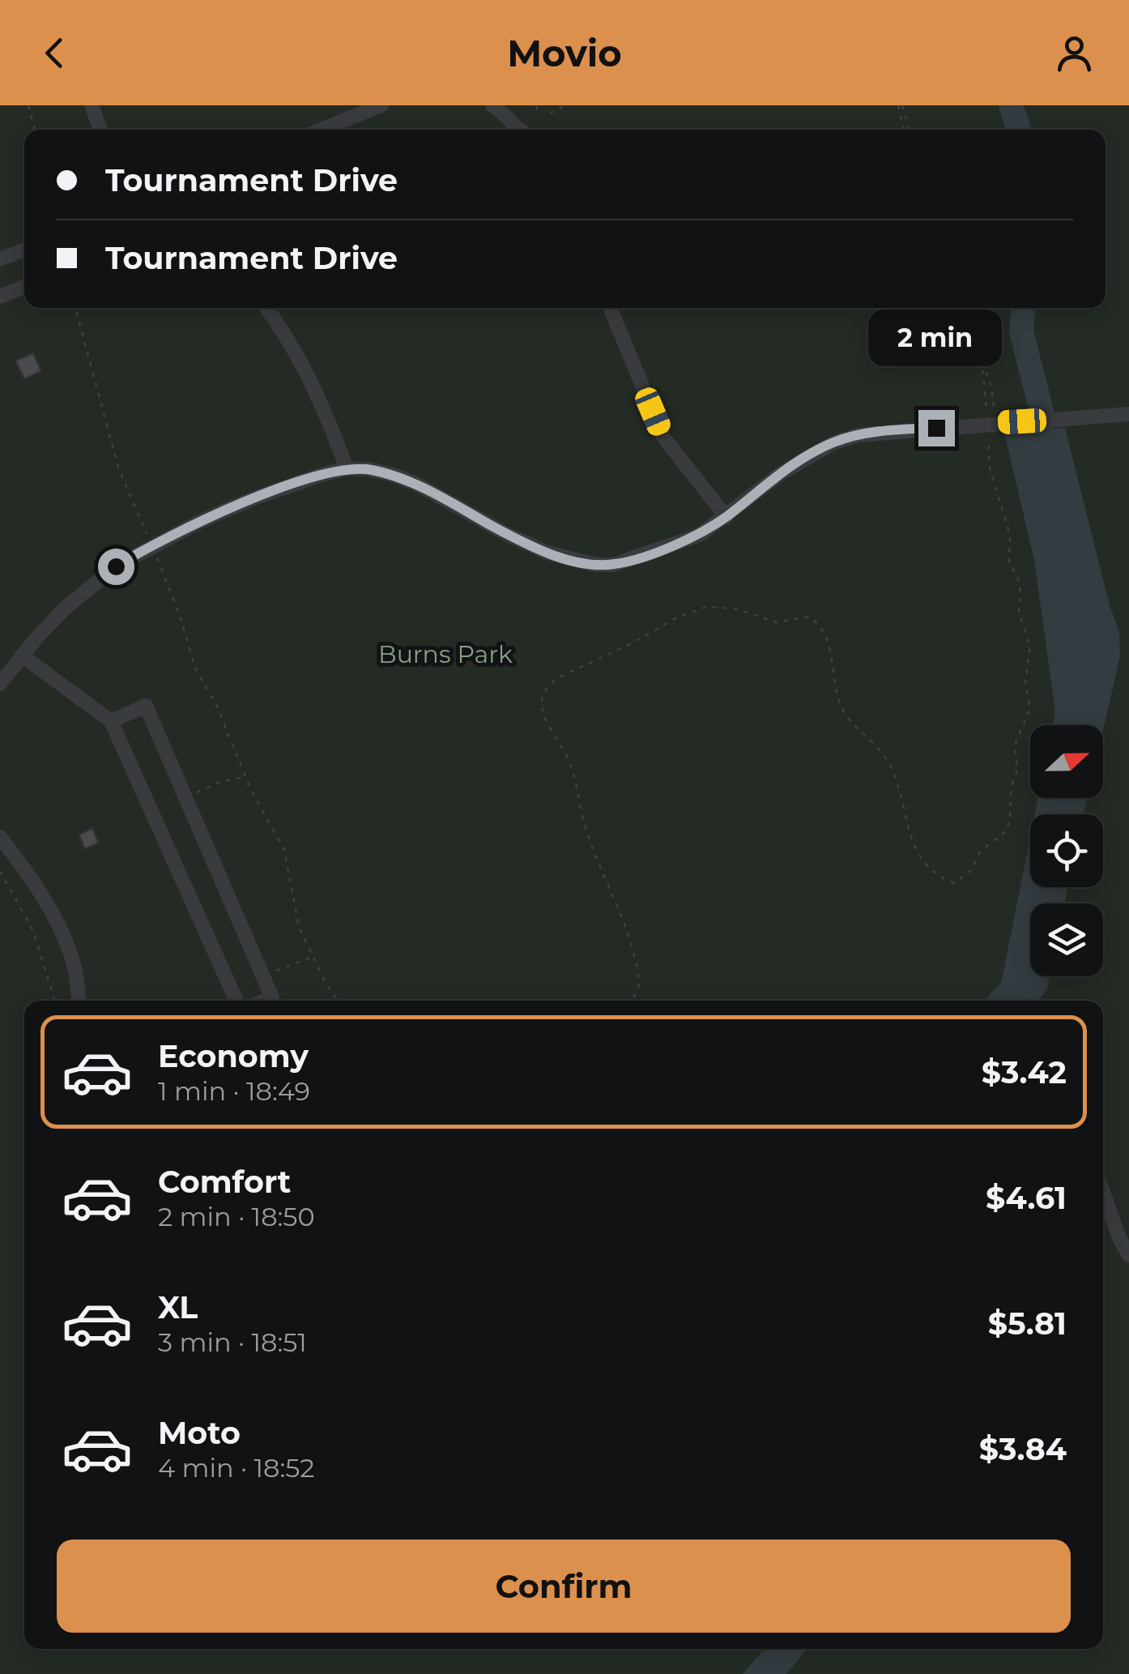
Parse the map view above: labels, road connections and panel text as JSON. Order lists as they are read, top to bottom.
{
  "parks": ["Burns Park"],
  "north": "right",
  "page": {
    "header": "Movio",
    "banner": ["Tournament Drive", "Tournament Drive"],
    "bubble": "2 min",
    "list": [
      {
        "name": "Economy",
        "note": "1 min · 18:49",
        "value": "$3.42"
      },
      {
        "name": "Comfort",
        "note": "2 min · 18:50",
        "value": "$4.61"
      },
      {
        "name": "XL",
        "note": "3 min · 18:51",
        "value": "$5.81"
      },
      {
        "name": "Moto",
        "note": "4 min · 18:52",
        "value": "$3.84"
      }
    ],
    "buttons": "Confirm"
  }
}
